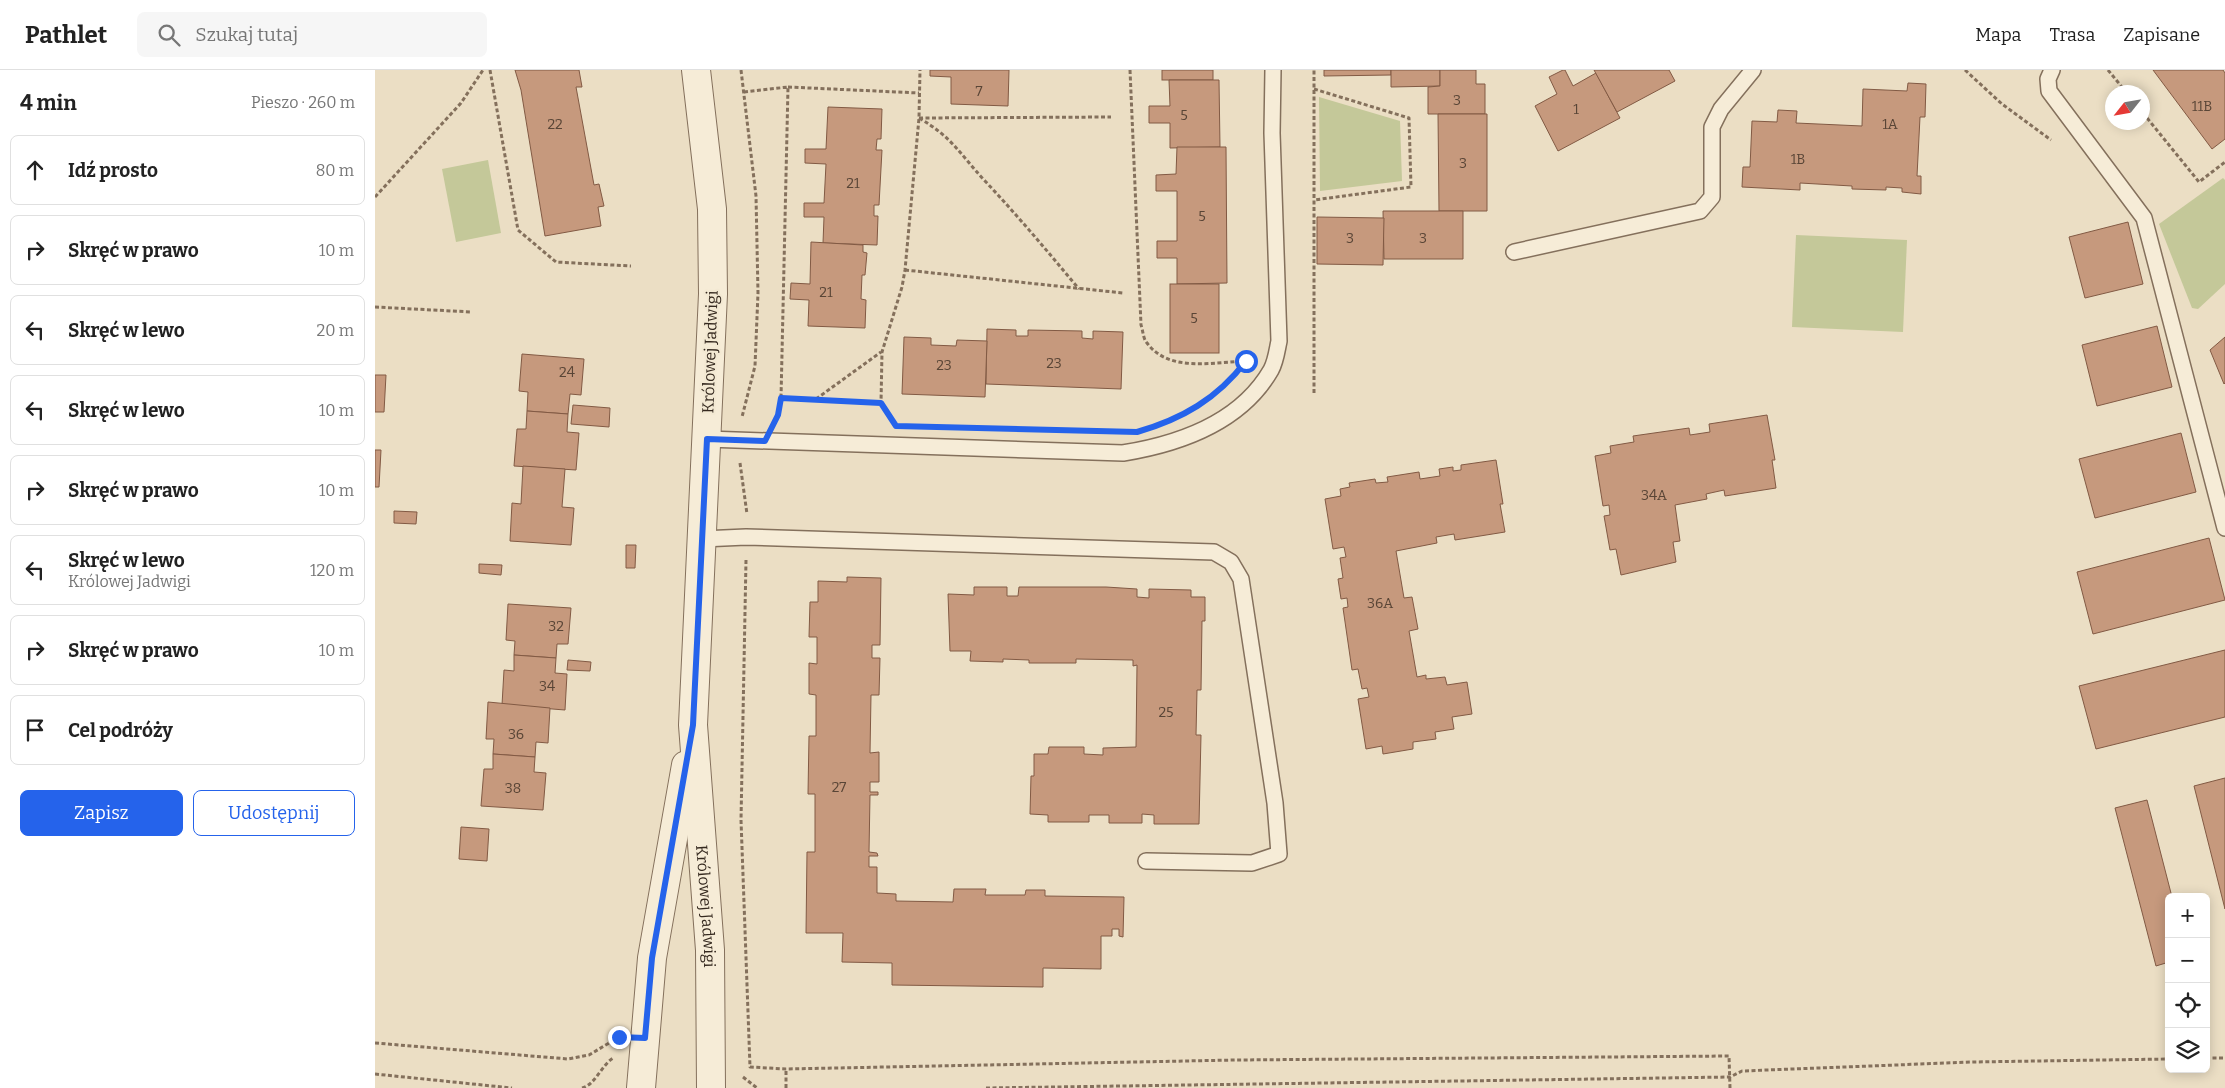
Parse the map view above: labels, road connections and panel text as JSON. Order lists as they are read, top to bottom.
{
  "streets": {
    "street": ["Królowej Jadwigi"]
  },
  "house_numbers": [
    "7",
    "3",
    "11B",
    "1",
    "5",
    "22",
    "1A",
    "1B",
    "3",
    "21",
    "5",
    "3",
    "3",
    "21",
    "5",
    "23",
    "23",
    "24",
    "34A",
    "36A",
    "32",
    "34",
    "25",
    "36",
    "27",
    "38"
  ],
  "north": "bottom left",
  "page": {
    "header": "Pathlet",
    "search": "Szukaj tutaj",
    "nav": ["Mapa", "Trasa", "Zapisane"],
    "heading": ["4 min", "Pieszo · 260 m"],
    "list": [
      ["Idź prosto", "80 m"],
      ["Skręć w prawo", "10 m"],
      ["Skręć w lewo", "20 m"],
      ["Skręć w lewo", "10 m"],
      ["Skręć w prawo", "10 m"],
      ["Skręć w lewo", "Królowej Jadwigi", "120 m"],
      ["Skręć w prawo", "10 m"],
      "Cel podróży"
    ],
    "buttons": ["Zapisz", "Udostępnij"],
    "map_buttons": ["+", "−"]
  }
}
